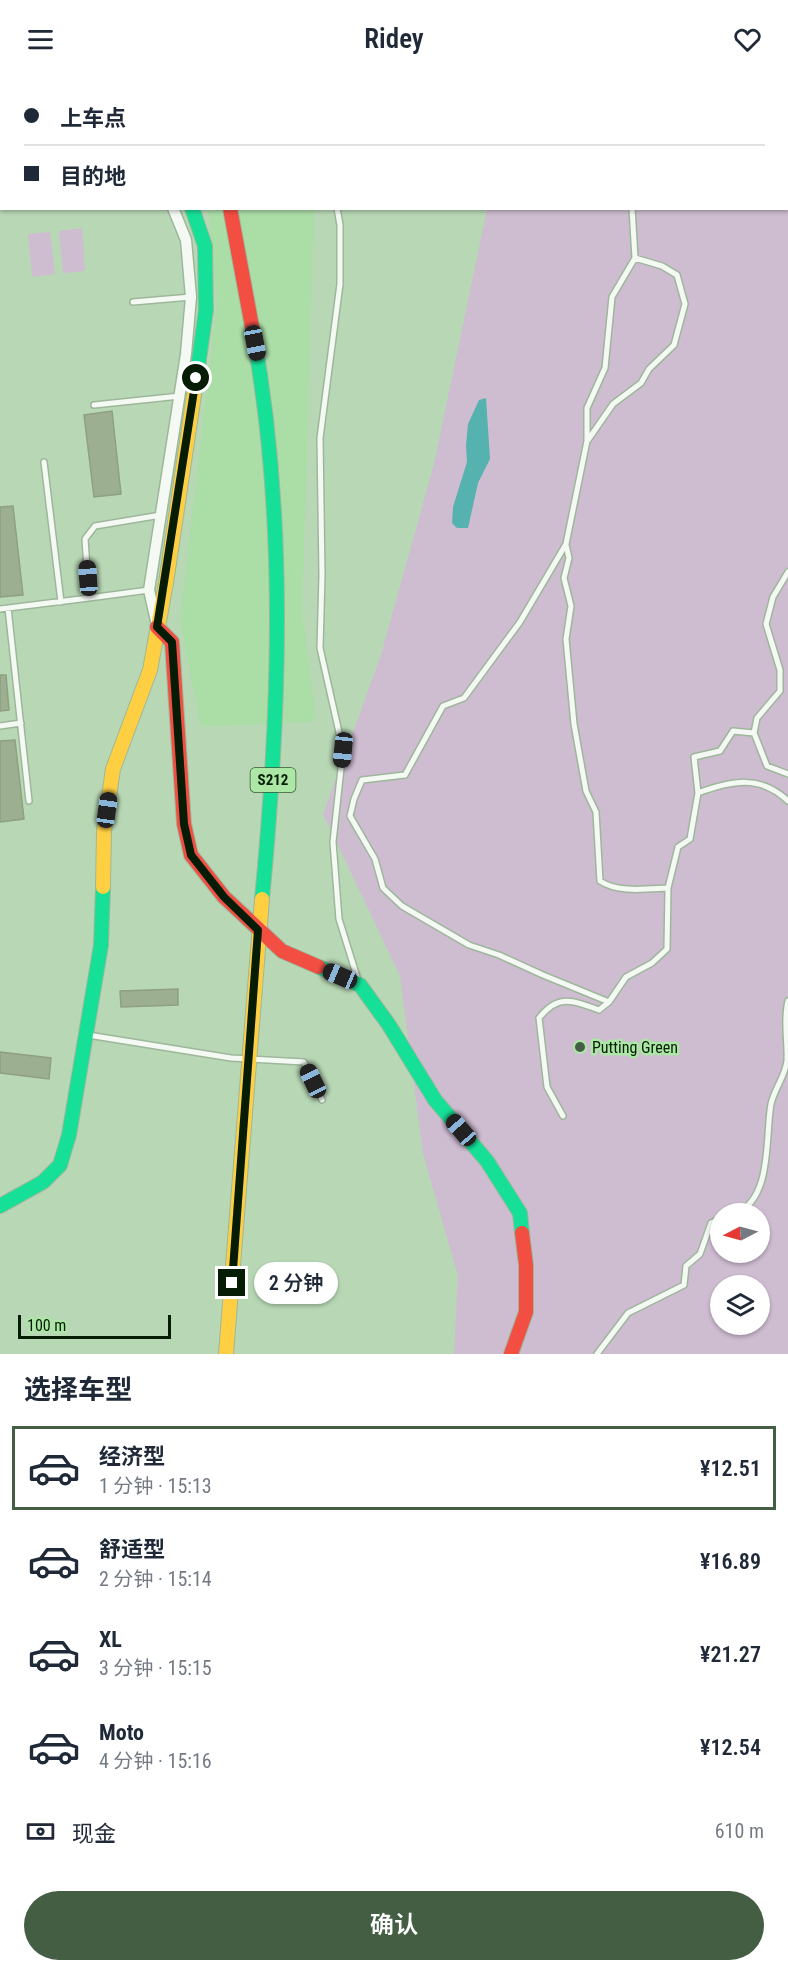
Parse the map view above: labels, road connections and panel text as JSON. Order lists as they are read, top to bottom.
{
  "streets": {
    "street": ["S212"]
  },
  "places": ["Putting Green"],
  "scale_bar": "100 m",
  "north": "left",
  "page": {
    "header": "Ridey",
    "banner": ["上车点", "目的地"],
    "bubble": "2 分钟",
    "scale": "100 m",
    "heading": "选择车型",
    "list": [
      {
        "name": "经济型",
        "note": "1 分钟 · 15:13",
        "value": "¥12.51"
      },
      {
        "name": "舒适型",
        "note": "2 分钟 · 15:14",
        "value": "¥16.89"
      },
      {
        "name": "XL",
        "note": "3 分钟 · 15:15",
        "value": "¥21.27"
      },
      {
        "name": "Moto",
        "note": "4 分钟 · 15:16",
        "value": "¥12.54"
      }
    ],
    "pay": ["现金", "610 m"],
    "buttons": "确认"
  }
}
